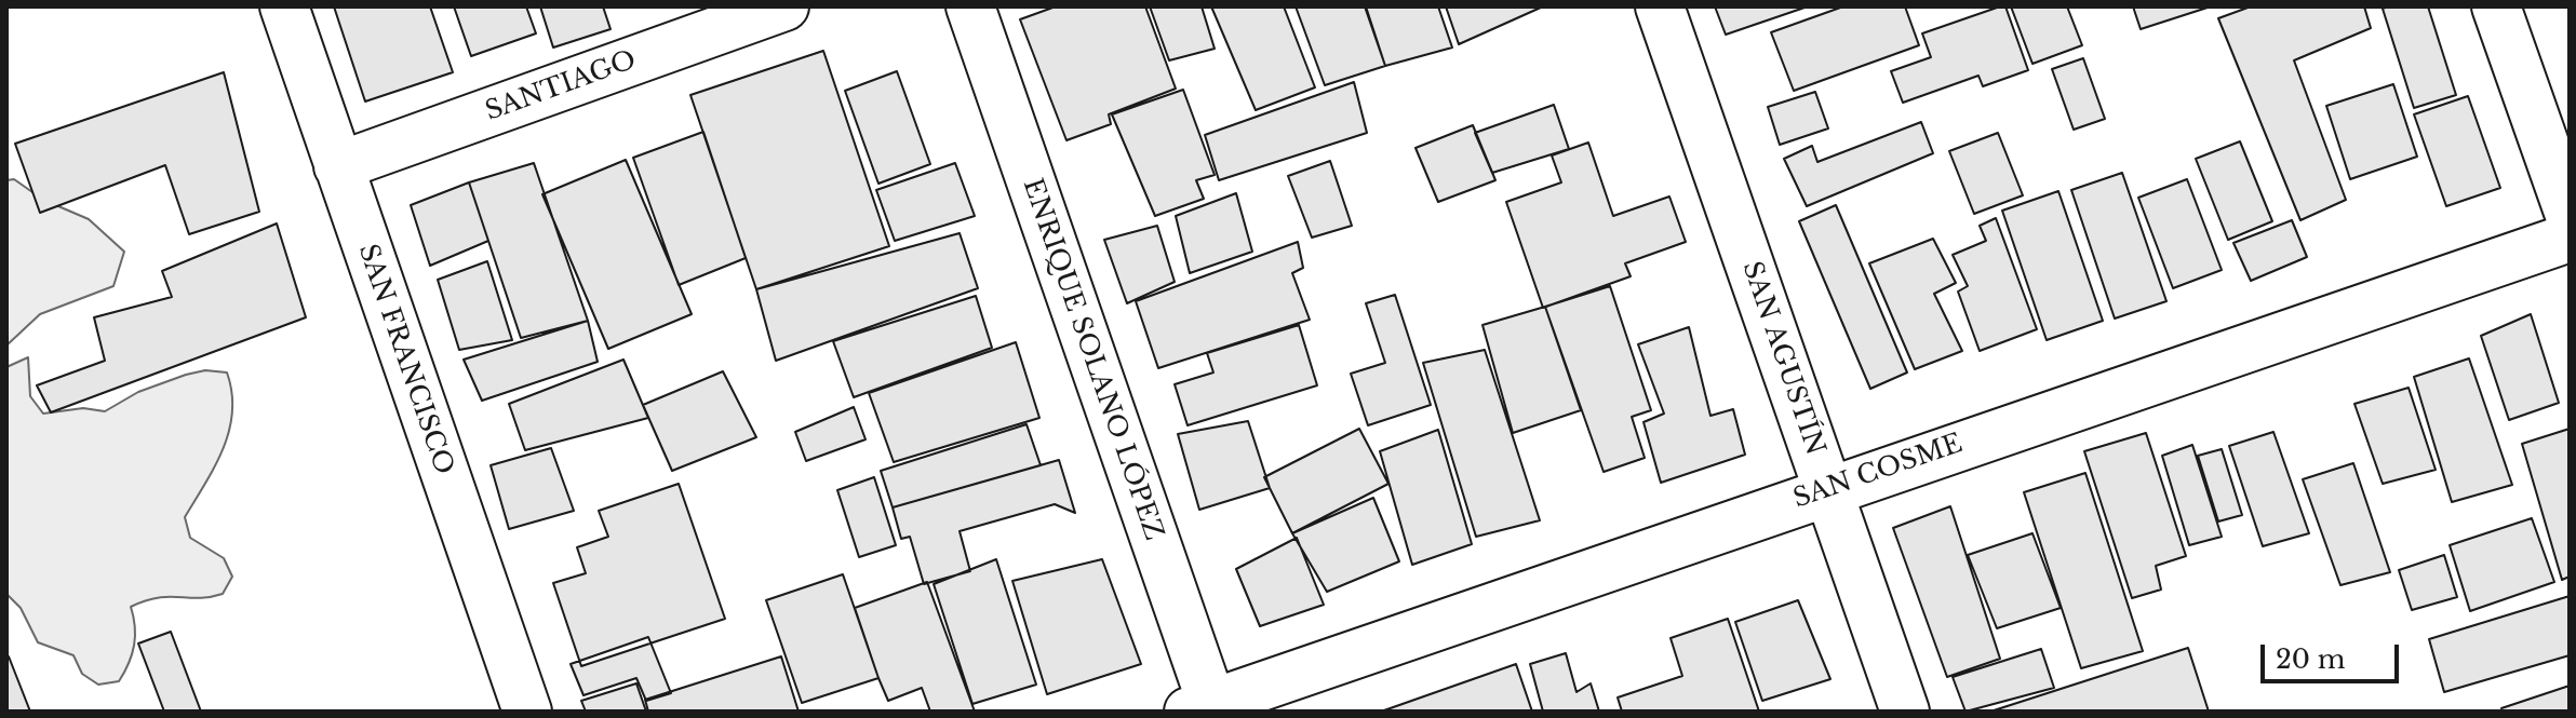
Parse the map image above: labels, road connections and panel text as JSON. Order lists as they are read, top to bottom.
{
  "streets": {
    "street": [
      "SANTIAGO",
      "SAN AGUSTÍN",
      "SAN FRANCISCO",
      "ENRIQUE SOLANO LÓPEZ",
      "SAN COSME"
    ]
  },
  "crossings": [
    ["SANTIAGO", "SAN FRANCISCO"],
    ["SAN AGUSTÍN", "SAN COSME"],
    ["ENRIQUE SOLANO LÓPEZ", "SAN COSME"]
  ],
  "scale_bar": "20 m"
}
